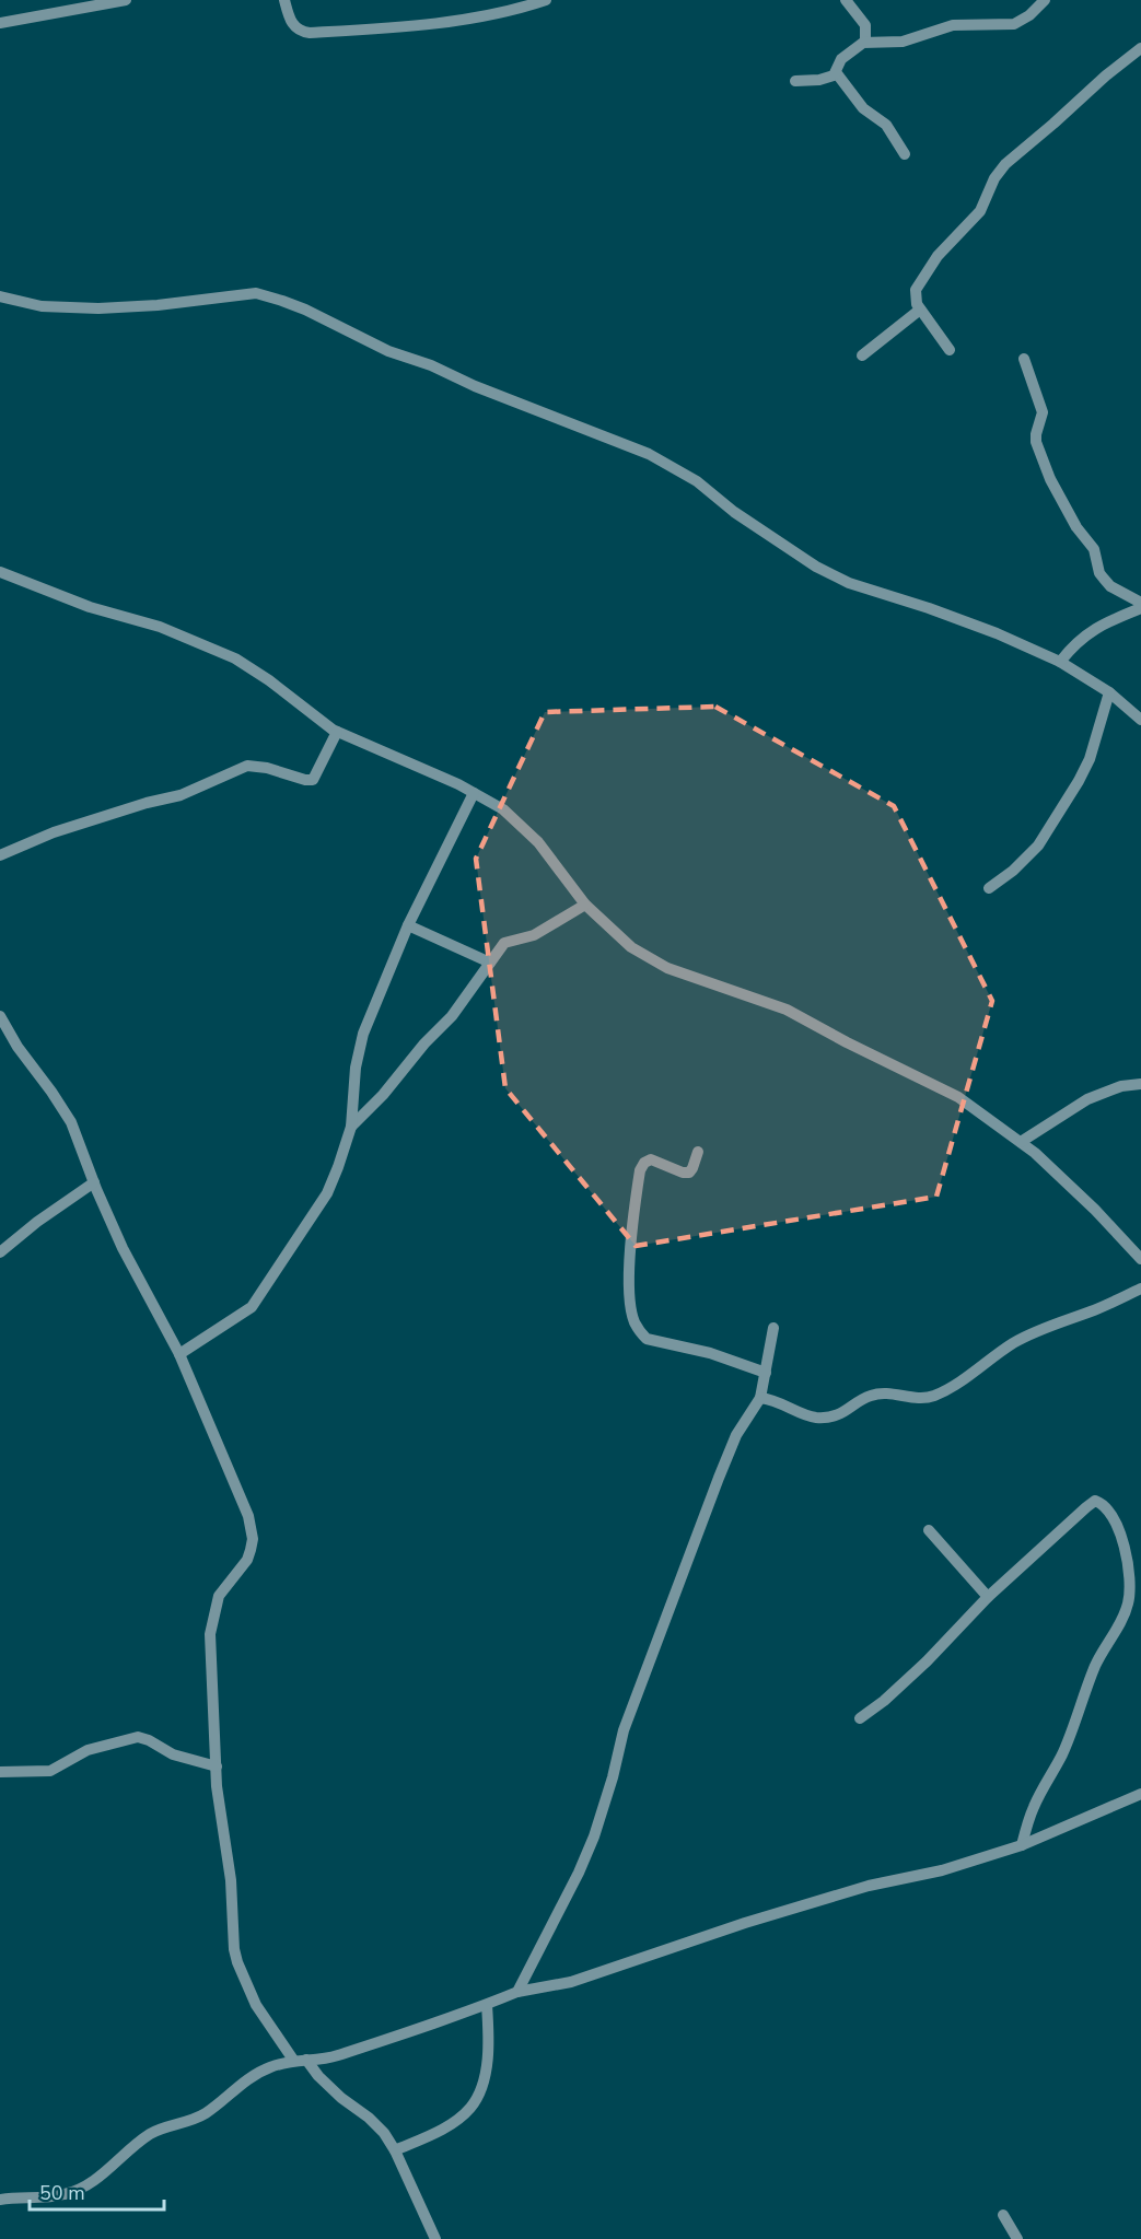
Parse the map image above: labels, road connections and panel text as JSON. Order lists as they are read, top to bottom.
{
  "scale_bar": "50 m"
}
